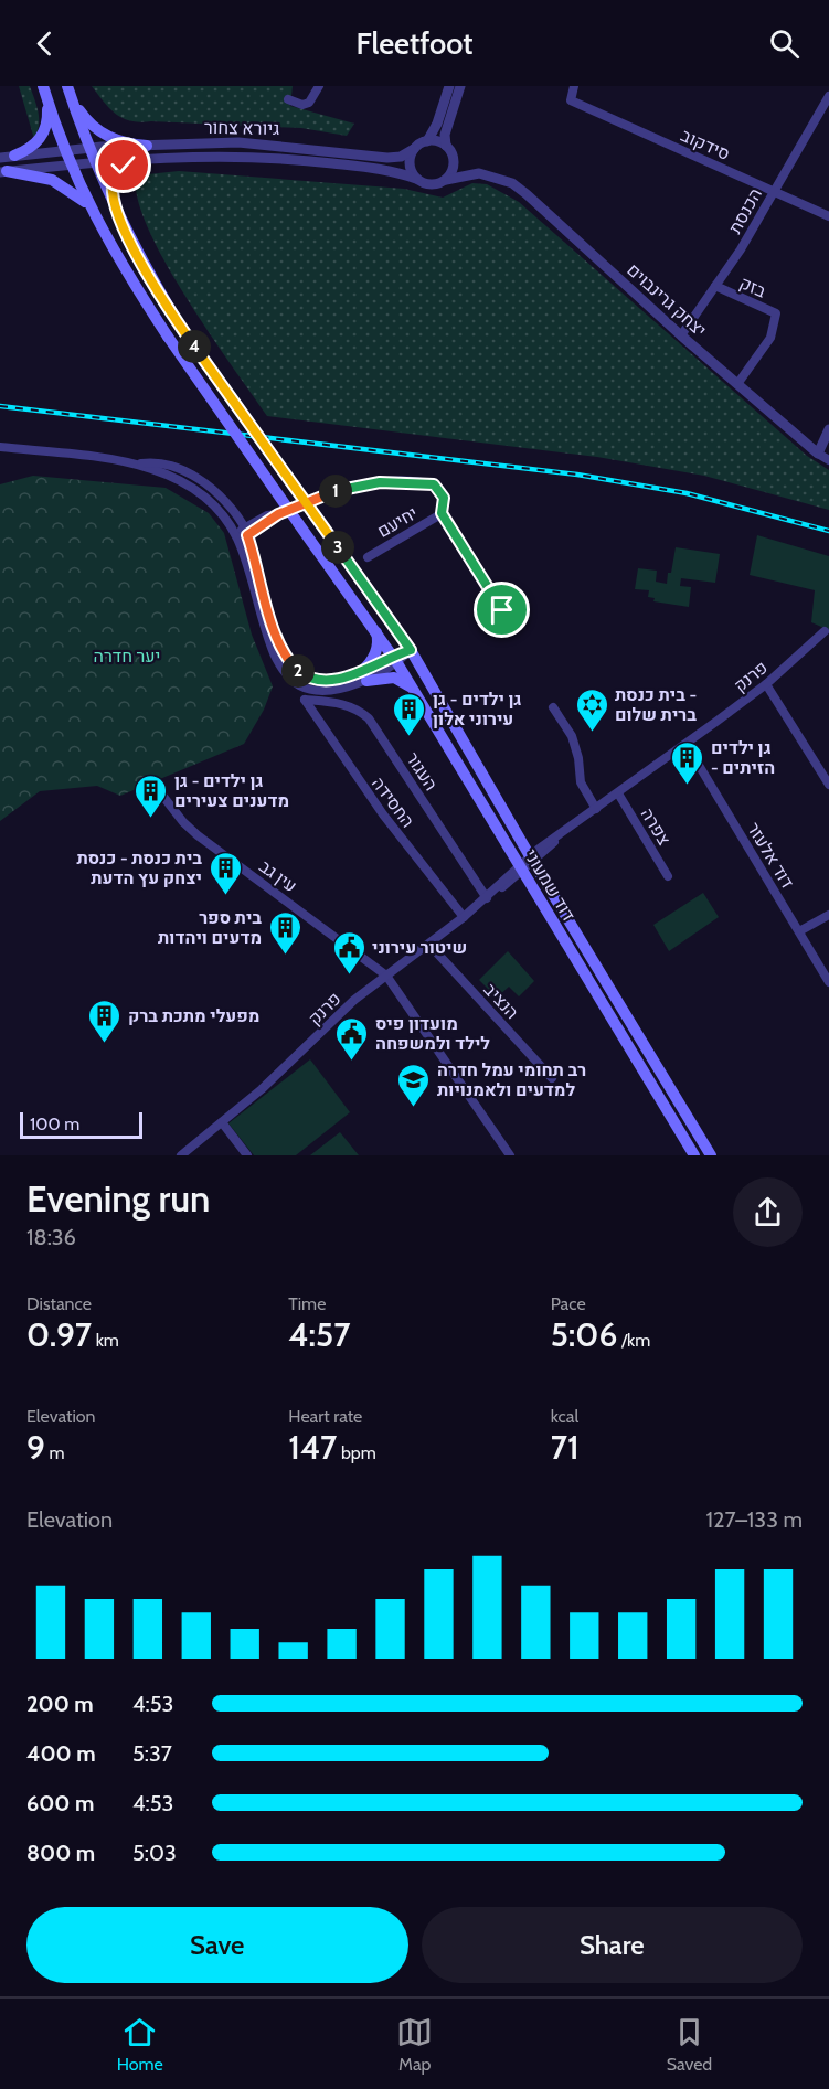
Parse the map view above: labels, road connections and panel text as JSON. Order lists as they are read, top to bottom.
{
  "streets": {
    "main road": ["דוד שמעוני"],
    "street": [
      "גיורא צחור",
      "סידקוב",
      "הכנסת",
      "בזק",
      "יצחק גרינבוים",
      "יחיעם",
      "פרנק",
      "העגור",
      "החסידה",
      "צפרה",
      "דוד אלעזר",
      "עין גב",
      "הנציב"
    ]
  },
  "crossings": [
    ["גיורא צחור", "יצחק גרינבוים"],
    ["גיורא צחור", "דוד שמעוני"],
    ["סידקוב", "הכנסת"],
    ["הכנסת", "בזק"],
    ["הכנסת", "יצחק גרינבוים"],
    ["בזק", "יצחק גרינבוים"],
    ["פרנק", "העגור"],
    ["פרנק", "החסידה"],
    ["פרנק", "צפרה"],
    ["פרנק", "דוד אלעזר"],
    ["פרנק", "עין גב"],
    ["פרנק", "דוד שמעוני"],
    ["פרנק", "הנציב"],
    ["העגור", "החסידה"]
  ],
  "parks": ["יער חדרה"],
  "places": {
    "synagogue": ["בית כנסת - ברית שלום"],
    "building": [
      "גן ילדים - גן עירוני אלון",
      "גן ילדים - הזיתים",
      "גן ילדים - גן מדענים צעירים",
      "בית כנסת - כנסת יצחק עץ הדעת",
      "בית ספר מדעים ויהדות",
      "מפעלי מתכת ברק"
    ],
    "public building": ["שיטור עירוני", "מועדון פיס לילד ולמשפחה"],
    "school or university": ["רב תחומי עמל חדרה למדעים ולאמנויות"]
  },
  "scale_bar": "100 m",
  "page": {
    "header": "Fleetfoot",
    "pins": [
      "4",
      "1",
      "3",
      "2"
    ],
    "scale": "100 m",
    "heading": ["Evening run", "18:36"],
    "stats": [
      ["Distance", "0.97 km"],
      ["Time", "4:57"],
      ["Pace", "5:06 /km"],
      ["Elevation", "9 m"],
      ["Heart rate", "147 bpm"],
      ["kcal", "71"]
    ],
    "chart": ["Elevation", "127–133 m"],
    "list": [
      {
        "name": "200 m",
        "note": "4:53"
      },
      {
        "name": "400 m",
        "note": "5:37"
      },
      {
        "name": "600 m",
        "note": "4:53"
      },
      {
        "name": "800 m",
        "note": "5:03"
      }
    ],
    "buttons": ["Save", "Share"],
    "tabs": ["Home", "Map", "Saved"]
  }
}
